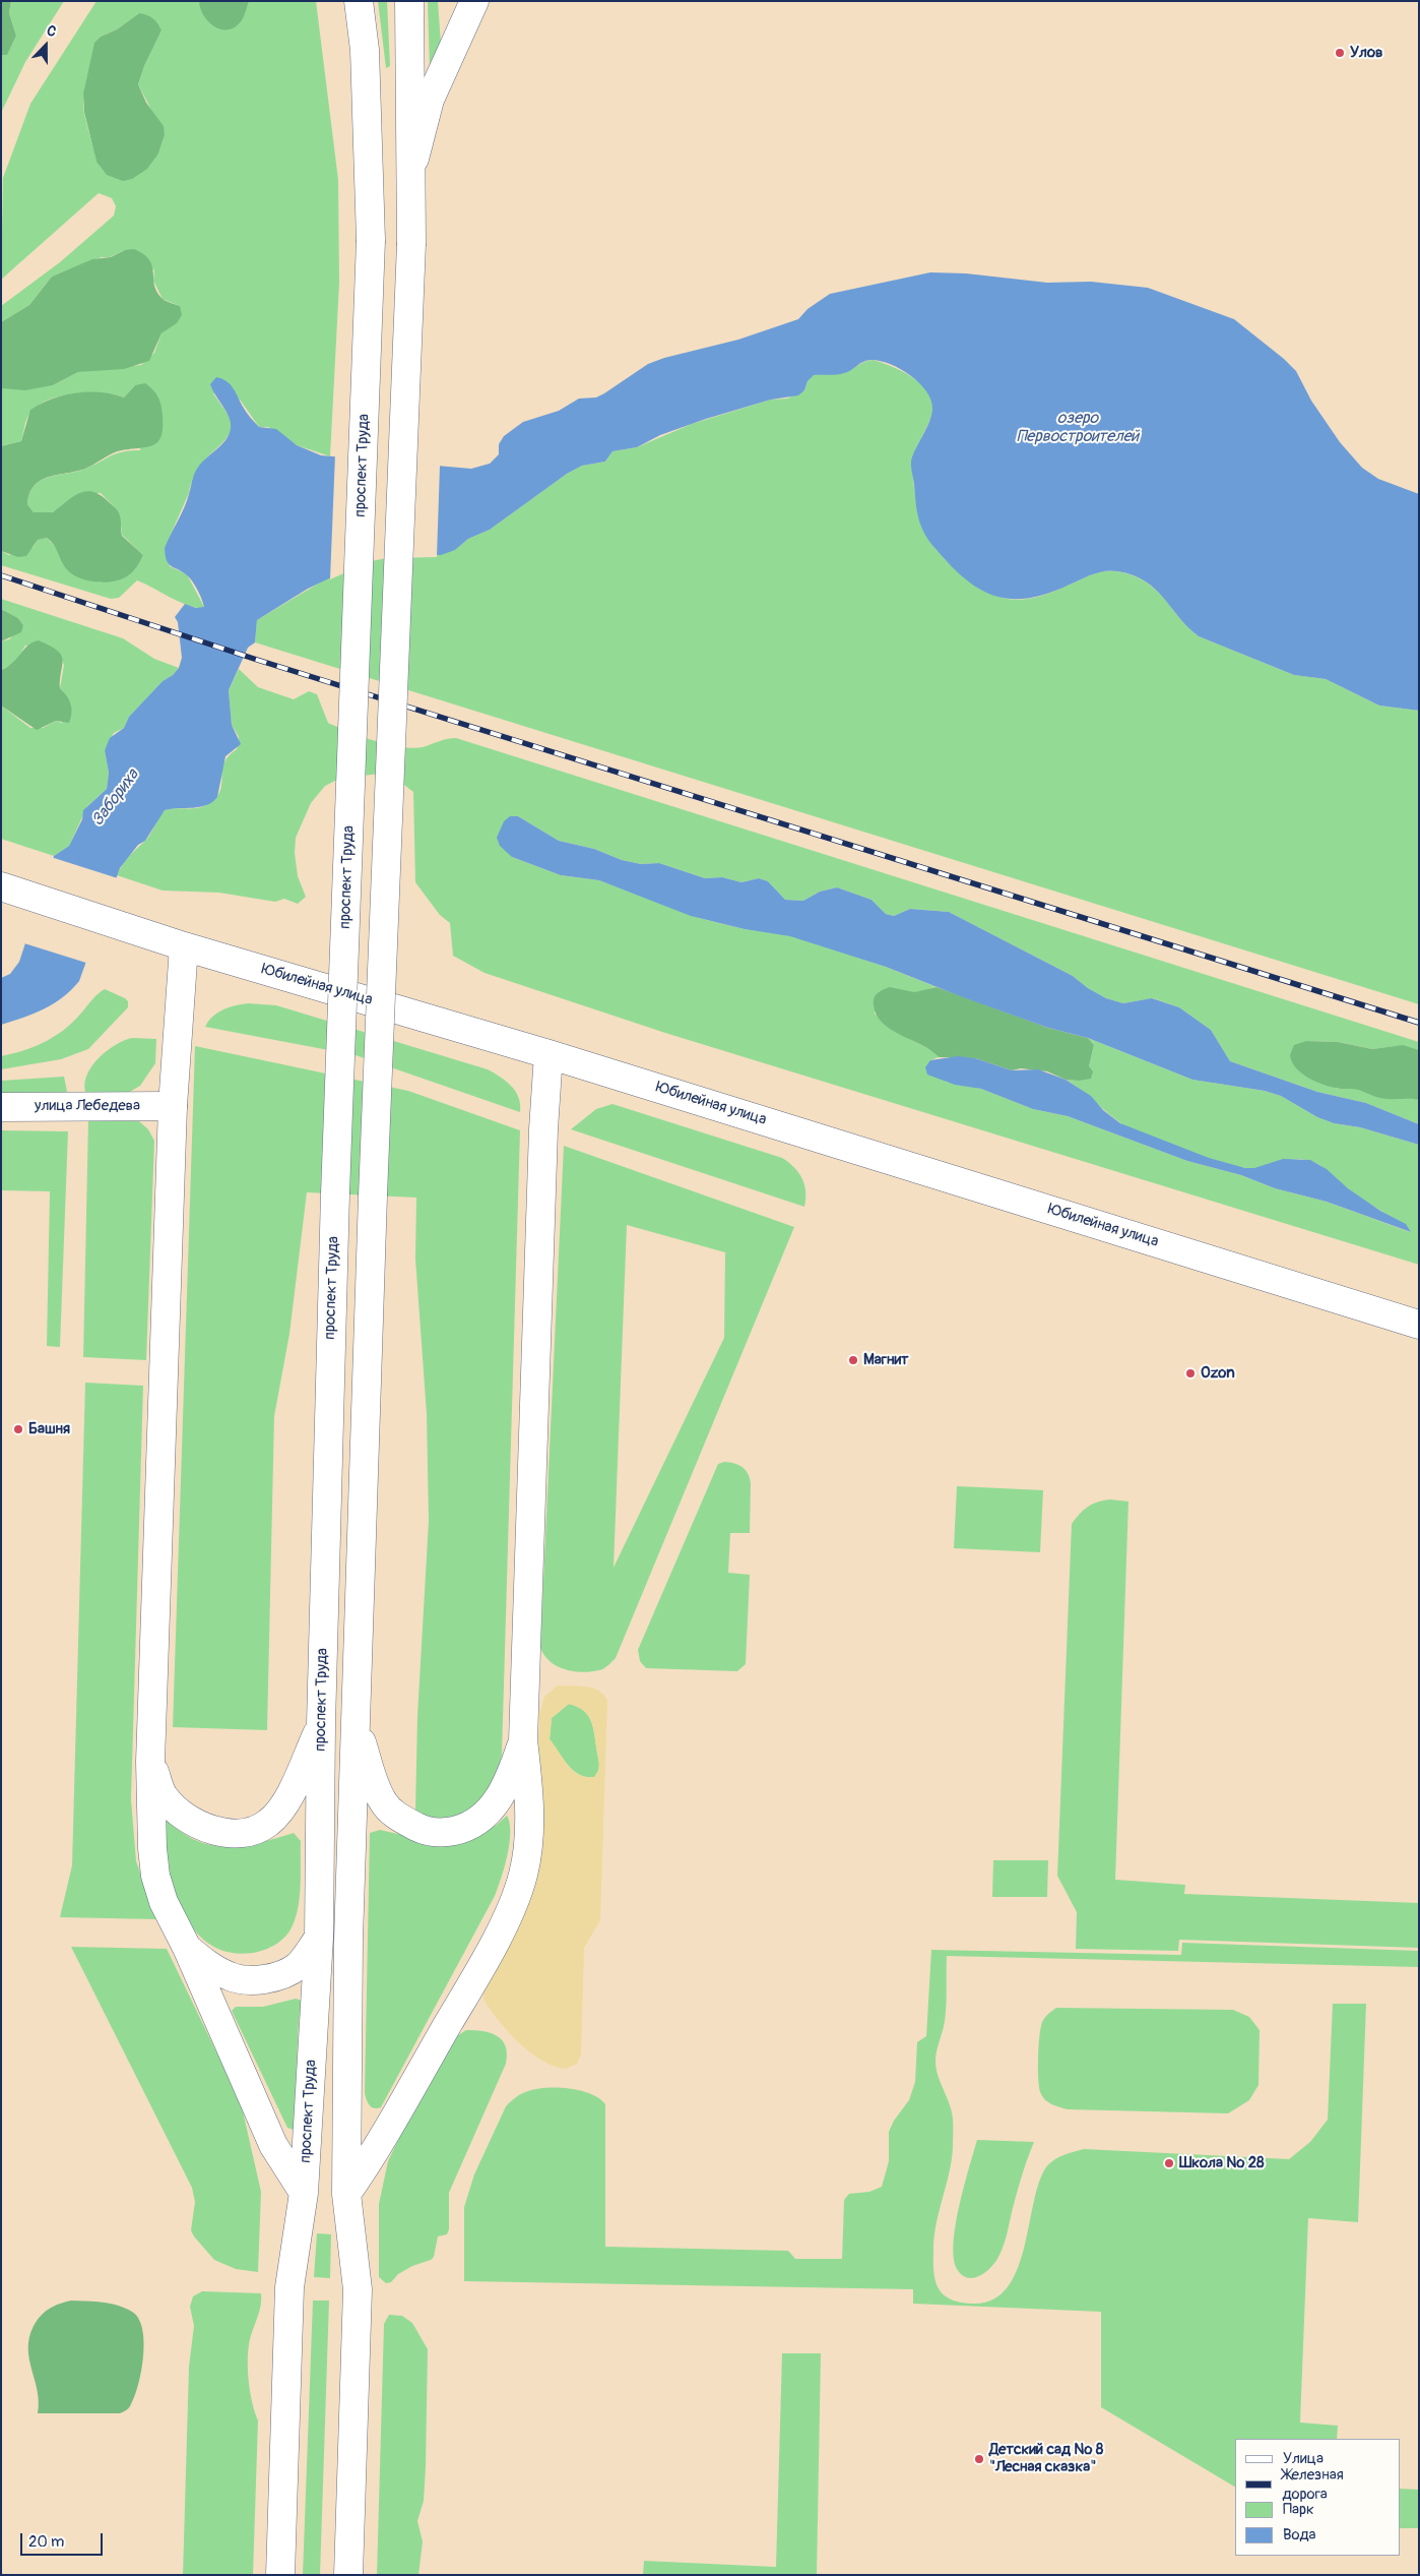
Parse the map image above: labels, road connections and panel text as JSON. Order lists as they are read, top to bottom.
{
  "streets": {
    "main road": ["проспект Труда", "Юбилейная улица", "улица Лебедева"]
  },
  "water": ["озеро Первостроителей", "Забориха"],
  "places": [
    "Улов",
    "Магнит",
    "Ozon",
    "Башня",
    "Школа № 28",
    "Детский сад № 8 \"Лесная сказка\""
  ],
  "legend": [
    "Улица",
    "Железная дорога",
    "Парк",
    "Вода"
  ],
  "scale_bar": "20 m",
  "north": "top"
}
